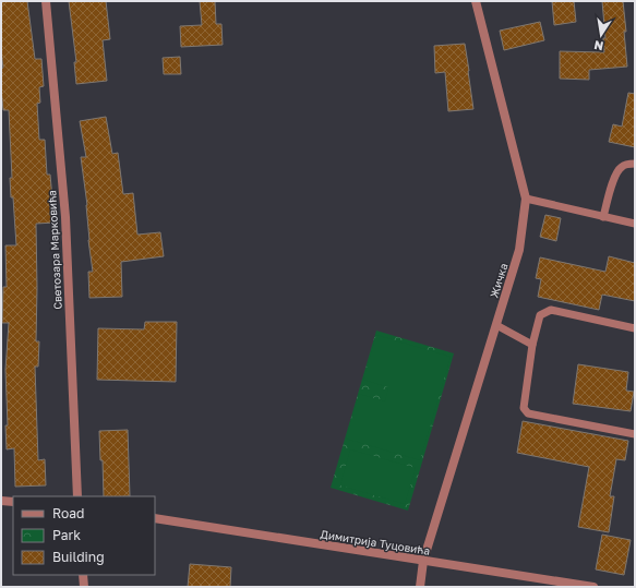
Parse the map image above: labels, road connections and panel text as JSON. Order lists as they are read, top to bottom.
{
  "streets": {
    "street": ["Светозара Марковића", "Жичка", "Димитрија Туцовића"]
  },
  "crossings": [
    ["Жичка", "Димитрија Туцовића"]
  ],
  "legend": ["Road", "Park", "Building"],
  "north": "bottom"
}
